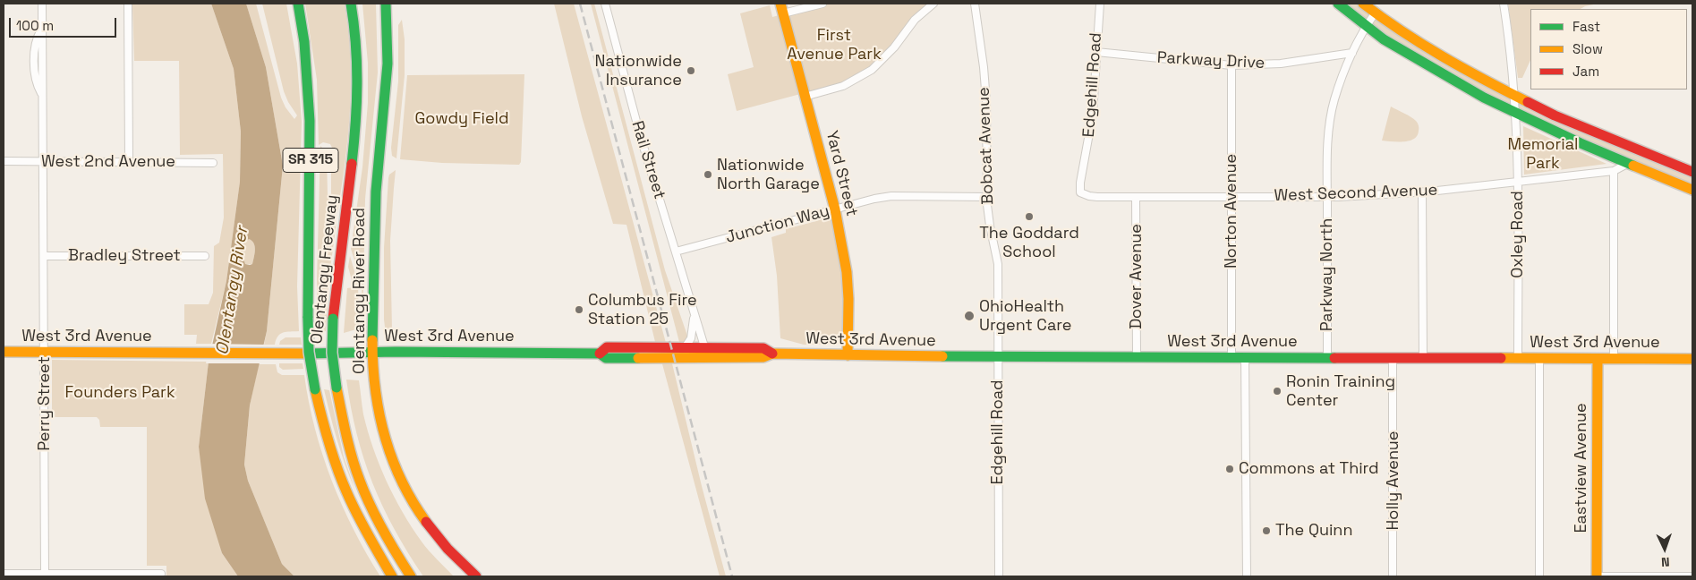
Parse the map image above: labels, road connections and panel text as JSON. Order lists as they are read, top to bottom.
{
  "streets": {
    "main road": [
      "SR 315",
      "Yard Street",
      "Olentangy Freeway",
      "Olentangy River Road",
      "West 3rd Avenue",
      "Eastview Avenue"
    ],
    "street": [
      "Parkway Drive",
      "Edgehill Road",
      "Bobcat Avenue",
      "Rail Street",
      "West 2nd Avenue",
      "West Second Avenue",
      "Norton Avenue",
      "Junction Way",
      "Oxley Road",
      "Bradley Street",
      "Parkway North",
      "Dover Avenue",
      "Perry Street",
      "Holly Avenue"
    ]
  },
  "crossings": [
    ["Parkway Drive", "Edgehill Road"],
    ["Parkway Drive", "Norton Avenue"],
    ["Parkway Drive", "Parkway North"],
    ["Edgehill Road", "Bobcat Avenue"],
    ["Edgehill Road", "West Second Avenue"],
    ["Edgehill Road", "West 3rd Avenue"],
    ["Bobcat Avenue", "Junction Way"],
    ["Rail Street", "Junction Way"],
    ["Rail Street", "West 3rd Avenue"],
    ["West 2nd Avenue", "Perry Street"],
    ["Yard Street", "Junction Way"],
    ["Yard Street", "West 3rd Avenue"],
    ["West Second Avenue", "Norton Avenue"],
    ["West Second Avenue", "Oxley Road"],
    ["West Second Avenue", "Parkway North"],
    ["West Second Avenue", "Dover Avenue"],
    ["Norton Avenue", "West 3rd Avenue"],
    ["Oxley Road", "West 3rd Avenue"],
    ["Bradley Street", "Perry Street"],
    ["Parkway North", "West 3rd Avenue"],
    ["Dover Avenue", "West 3rd Avenue"],
    ["Olentangy River Road", "West 3rd Avenue"],
    ["West 3rd Avenue", "Perry Street"],
    ["West 3rd Avenue", "Eastview Avenue"],
    ["West 3rd Avenue", "Holly Avenue"]
  ],
  "water": ["Olentangy River"],
  "parks": [
    "First Avenue Park",
    "Gowdy Field",
    "Memorial Park",
    "Founders Park"
  ],
  "places": [
    "Nationwide Insurance",
    "Nationwide North Garage",
    "The Goddard School",
    "Columbus Fire Station 25",
    "OhioHealth Urgent Care",
    "Ronin Training Center",
    "Commons at Third",
    "The Quinn"
  ],
  "legend": ["Fast", "Slow", "Jam"],
  "scale_bar": "100 m",
  "north": "bottom"
}
